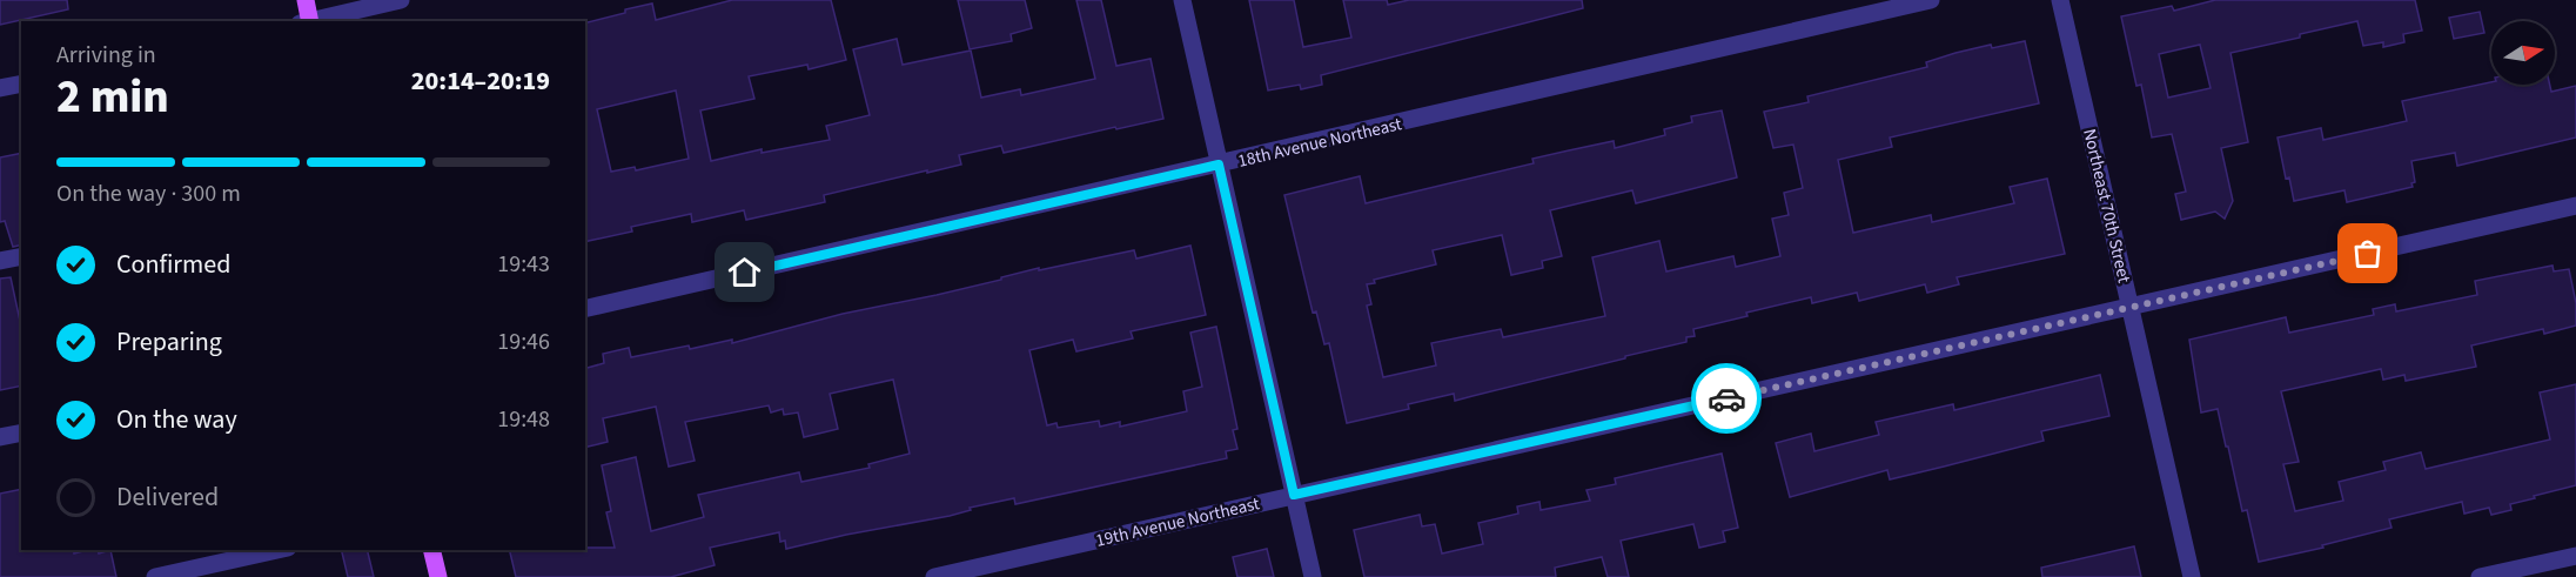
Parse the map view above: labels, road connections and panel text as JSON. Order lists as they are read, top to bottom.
{
  "streets": {
    "street": ["18th Avenue Northeast", "Northeast 70th Street", "19th Avenue Northeast"]
  },
  "crossings": [
    ["Northeast 70th Street", "19th Avenue Northeast"]
  ],
  "north": "right",
  "page": {
    "heading": ["2 min", "Arriving in", "20:14–20:19"],
    "bar": "On the way · 300 m",
    "list": [
      ["Confirmed", "19:43"],
      ["Preparing", "19:46"],
      ["On the way", "19:48"],
      "Delivered"
    ]
  }
}
